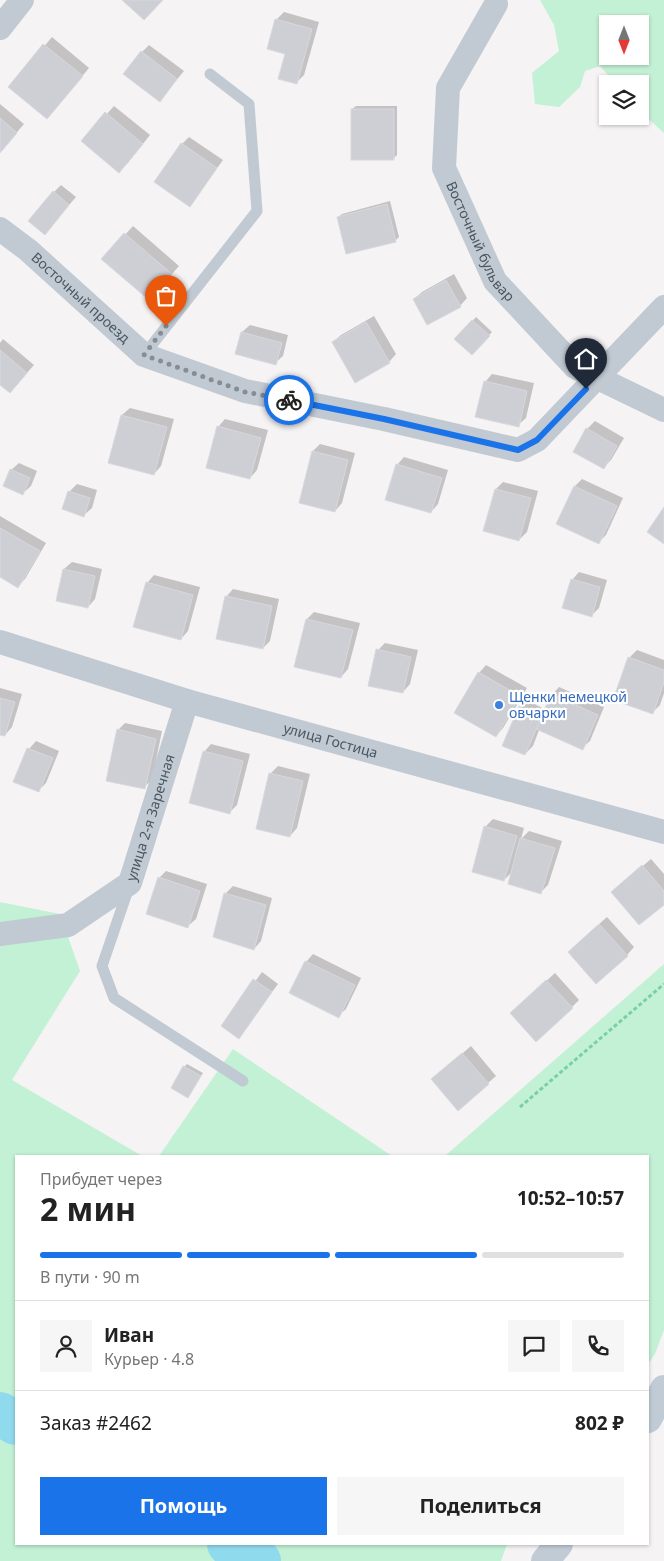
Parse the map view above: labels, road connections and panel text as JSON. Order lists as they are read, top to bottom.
{
  "streets": {
    "street": [
      "Восточный бульвар",
      "Восточный проезд",
      "улица Гостица",
      "улица 2-я Заречная"
    ]
  },
  "crossings": [
    ["Восточный бульвар", "Восточный проезд"],
    ["улица Гостица", "улица 2-я Заречная"]
  ],
  "places": ["Щенки немецкой овчарки"],
  "north": "bottom",
  "page": {
    "heading": ["2 мин", "Прибудет через", "10:52–10:57"],
    "panel": [
      "Иван",
      "Курьер · 4.8",
      "Заказ #2462",
      "802 ₽"
    ],
    "bar": "В пути · 90 m",
    "buttons": ["Помощь", "Поделиться"]
  }
}
